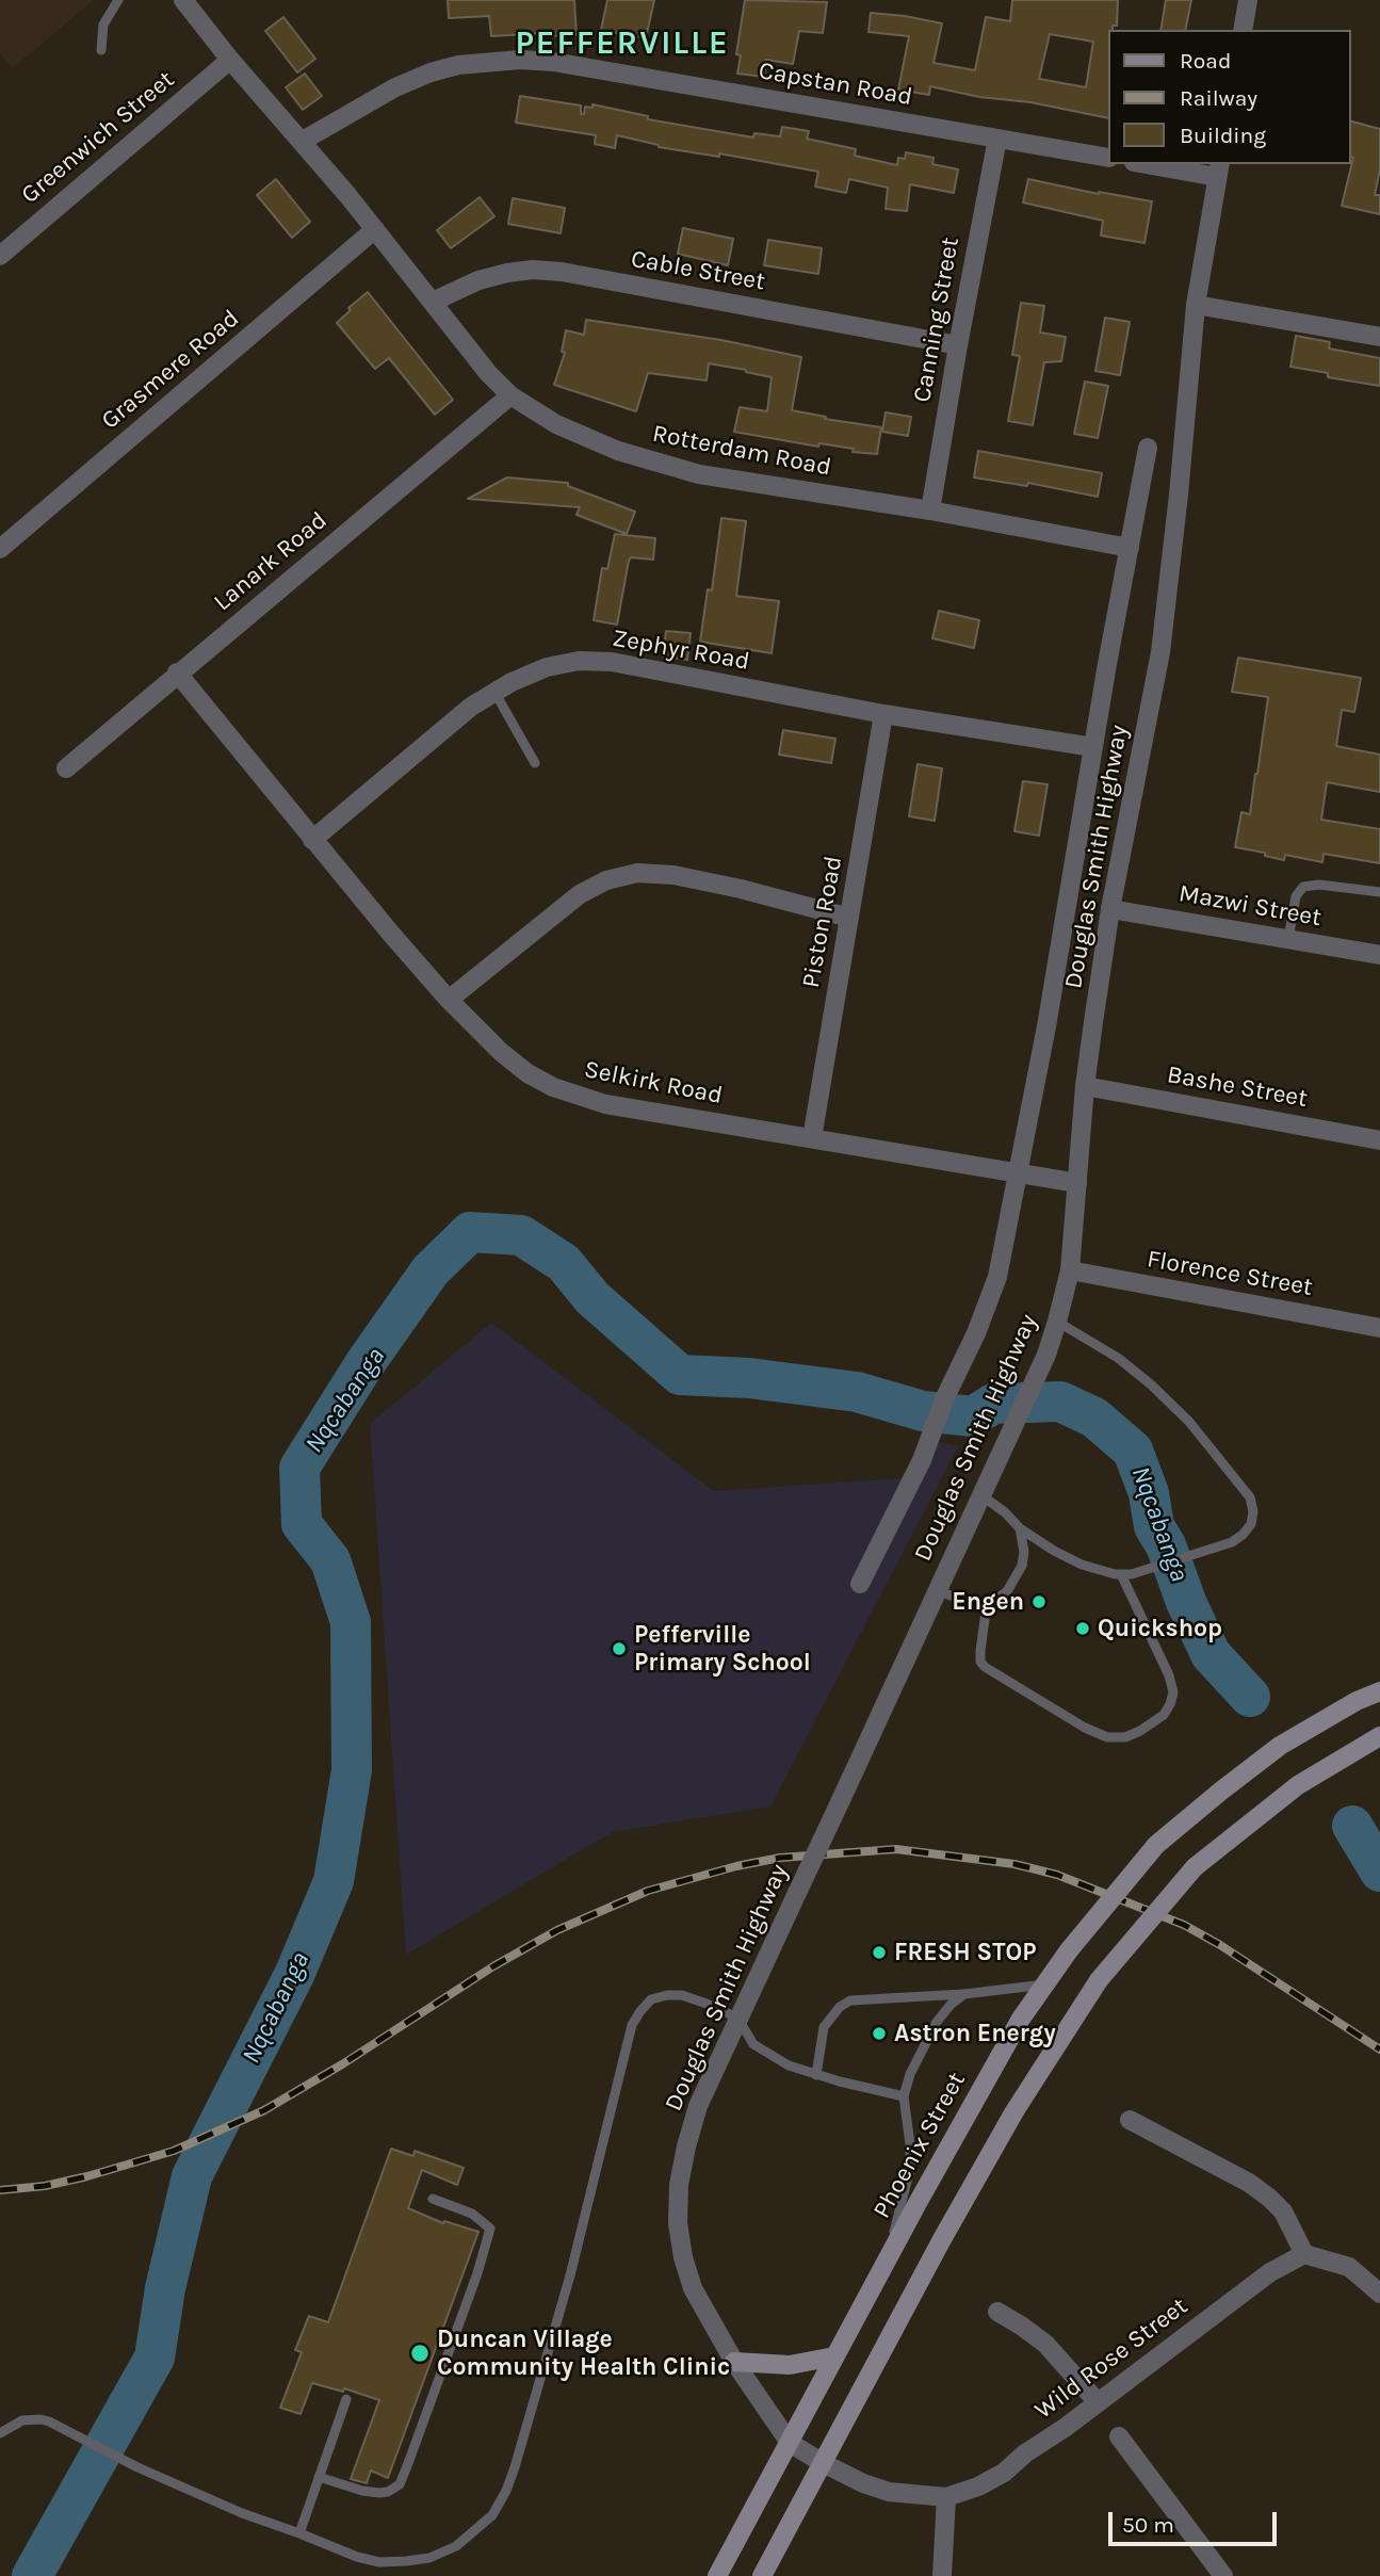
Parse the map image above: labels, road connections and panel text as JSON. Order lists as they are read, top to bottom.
{
  "streets": {
    "main road": ["Phoenix Street"],
    "street": [
      "Capstan Road",
      "Greenwich Street",
      "Cable Street",
      "Canning Street",
      "Grasmere Road",
      "Rotterdam Road",
      "Lanark Road",
      "Zephyr Road",
      "Douglas Smith Highway",
      "Mazwi Street",
      "Piston Road",
      "Selkirk Road",
      "Bashe Street",
      "Florence Street",
      "Wild Rose Street"
    ]
  },
  "crossings": [
    ["Capstan Road", "Canning Street"],
    ["Capstan Road", "Rotterdam Road"],
    ["Greenwich Street", "Rotterdam Road"],
    ["Cable Street", "Canning Street"],
    ["Cable Street", "Rotterdam Road"],
    ["Canning Street", "Rotterdam Road"],
    ["Grasmere Road", "Rotterdam Road"],
    ["Rotterdam Road", "Lanark Road"],
    ["Lanark Road", "Selkirk Road"],
    ["Zephyr Road", "Piston Road"],
    ["Zephyr Road", "Selkirk Road"],
    ["Douglas Smith Highway", "Mazwi Street"],
    ["Douglas Smith Highway", "Selkirk Road"],
    ["Douglas Smith Highway", "Bashe Street"],
    ["Douglas Smith Highway", "Florence Street"],
    ["Douglas Smith Highway", "Phoenix Street"],
    ["Douglas Smith Highway", "Wild Rose Street"],
    ["Piston Road", "Selkirk Road"]
  ],
  "districts": ["PEFFERVILLE"],
  "water": ["Nqcabanga"],
  "places": [
    "Engen",
    "Quickshop",
    "Pefferville Primary School",
    "FRESH STOP",
    "Astron Energy",
    "Duncan Village Community Health Clinic"
  ],
  "legend": ["Road", "Railway", "Building"],
  "scale_bar": "50 m"
}
